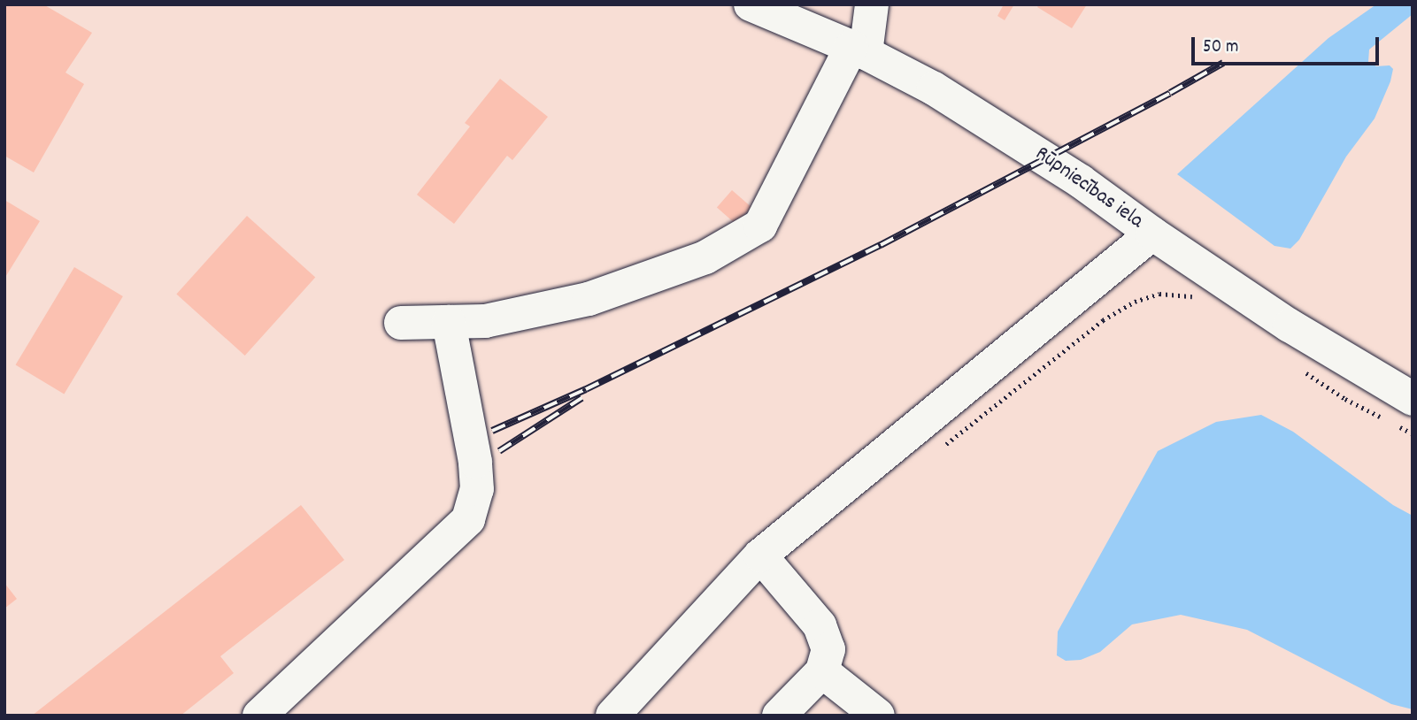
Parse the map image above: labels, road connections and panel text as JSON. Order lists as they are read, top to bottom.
{
  "streets": {
    "main road": ["Rūpniecības iela"]
  },
  "scale_bar": "50 m"
}
